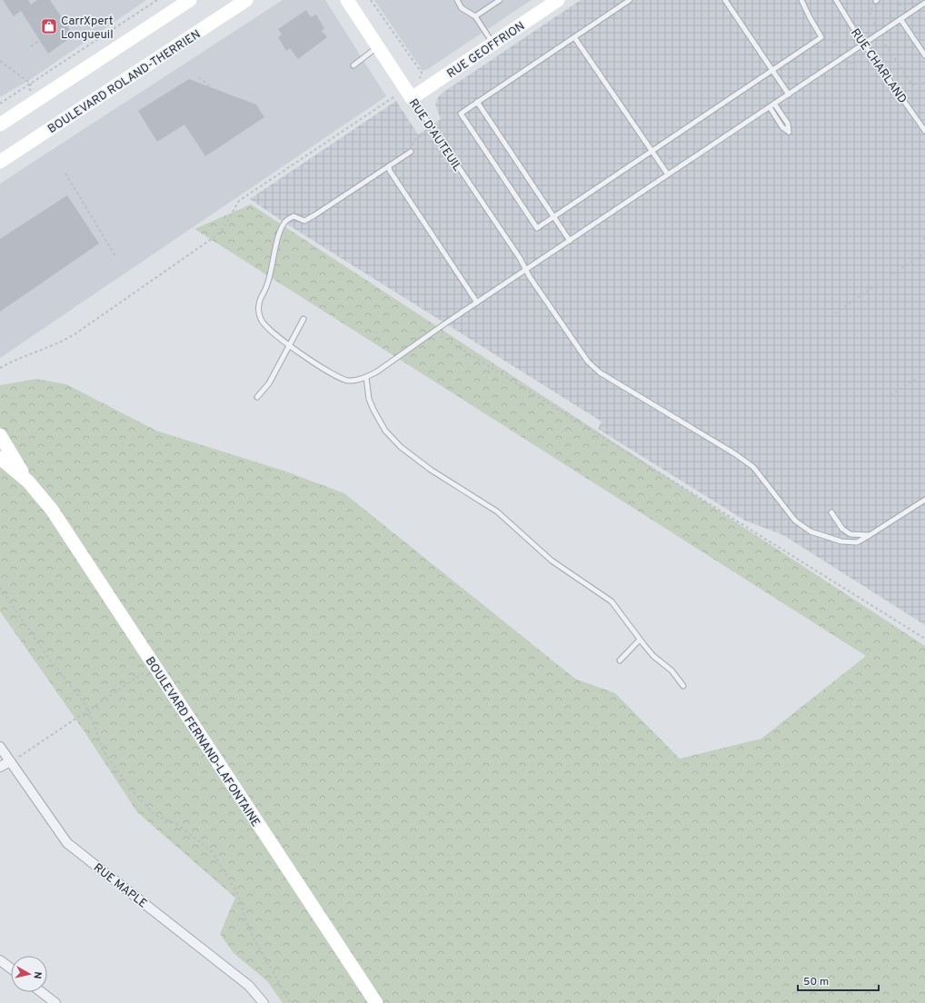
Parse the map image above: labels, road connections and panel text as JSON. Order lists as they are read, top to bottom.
{
  "streets": {
    "street": [
      "RUE GEOFFRION",
      "BOULEVARD ROLAND-THERRIEN",
      "RUE D'AUTEUIL",
      "BOULEVARD FERNAND-LAFONTAINE",
      "RUE MAPLE"
    ],
    "lane": ["RUE CHARLAND"]
  },
  "crossings": [
    ["RUE GEOFFRION", "RUE D'AUTEUIL"]
  ],
  "places": {
    "shop": ["CarrXpert Longueuil"]
  },
  "scale_bar": "50 m",
  "north": "right"
}
